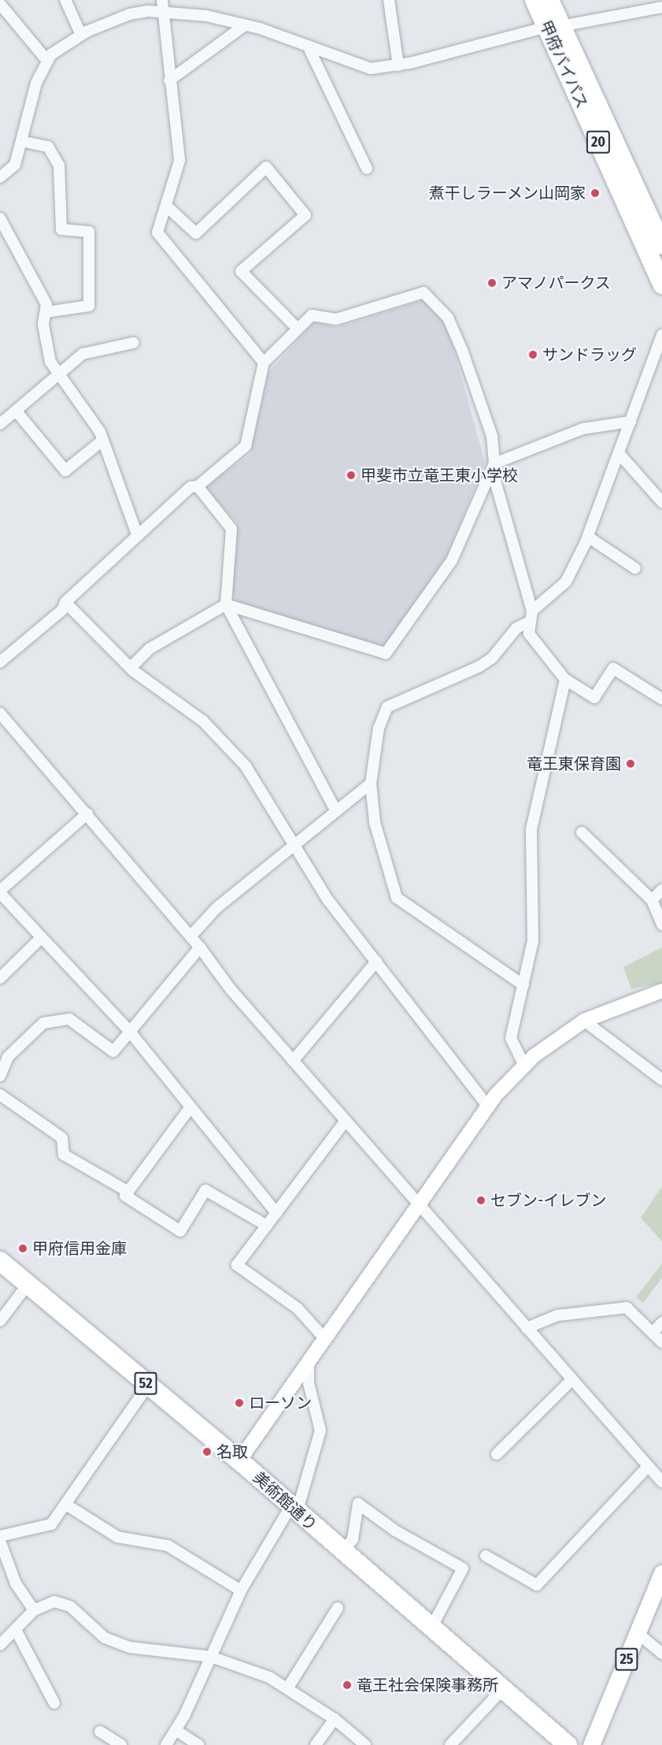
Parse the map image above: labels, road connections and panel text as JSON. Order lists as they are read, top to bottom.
{
  "streets": {
    "highway": [
      "甲府バイパス",
      "20",
      "52",
      "美術館通り"
    ],
    "main road": ["25"]
  },
  "places": [
    "煮干しラーメン山岡家",
    "アマノパークス",
    "サンドラッグ",
    "甲斐市立竜王東小学校",
    "竜王東保育園",
    "セブン-イレブン",
    "甲府信用金庫",
    "ローソン",
    "名取",
    "竜王社会保険事務所"
  ]
}
